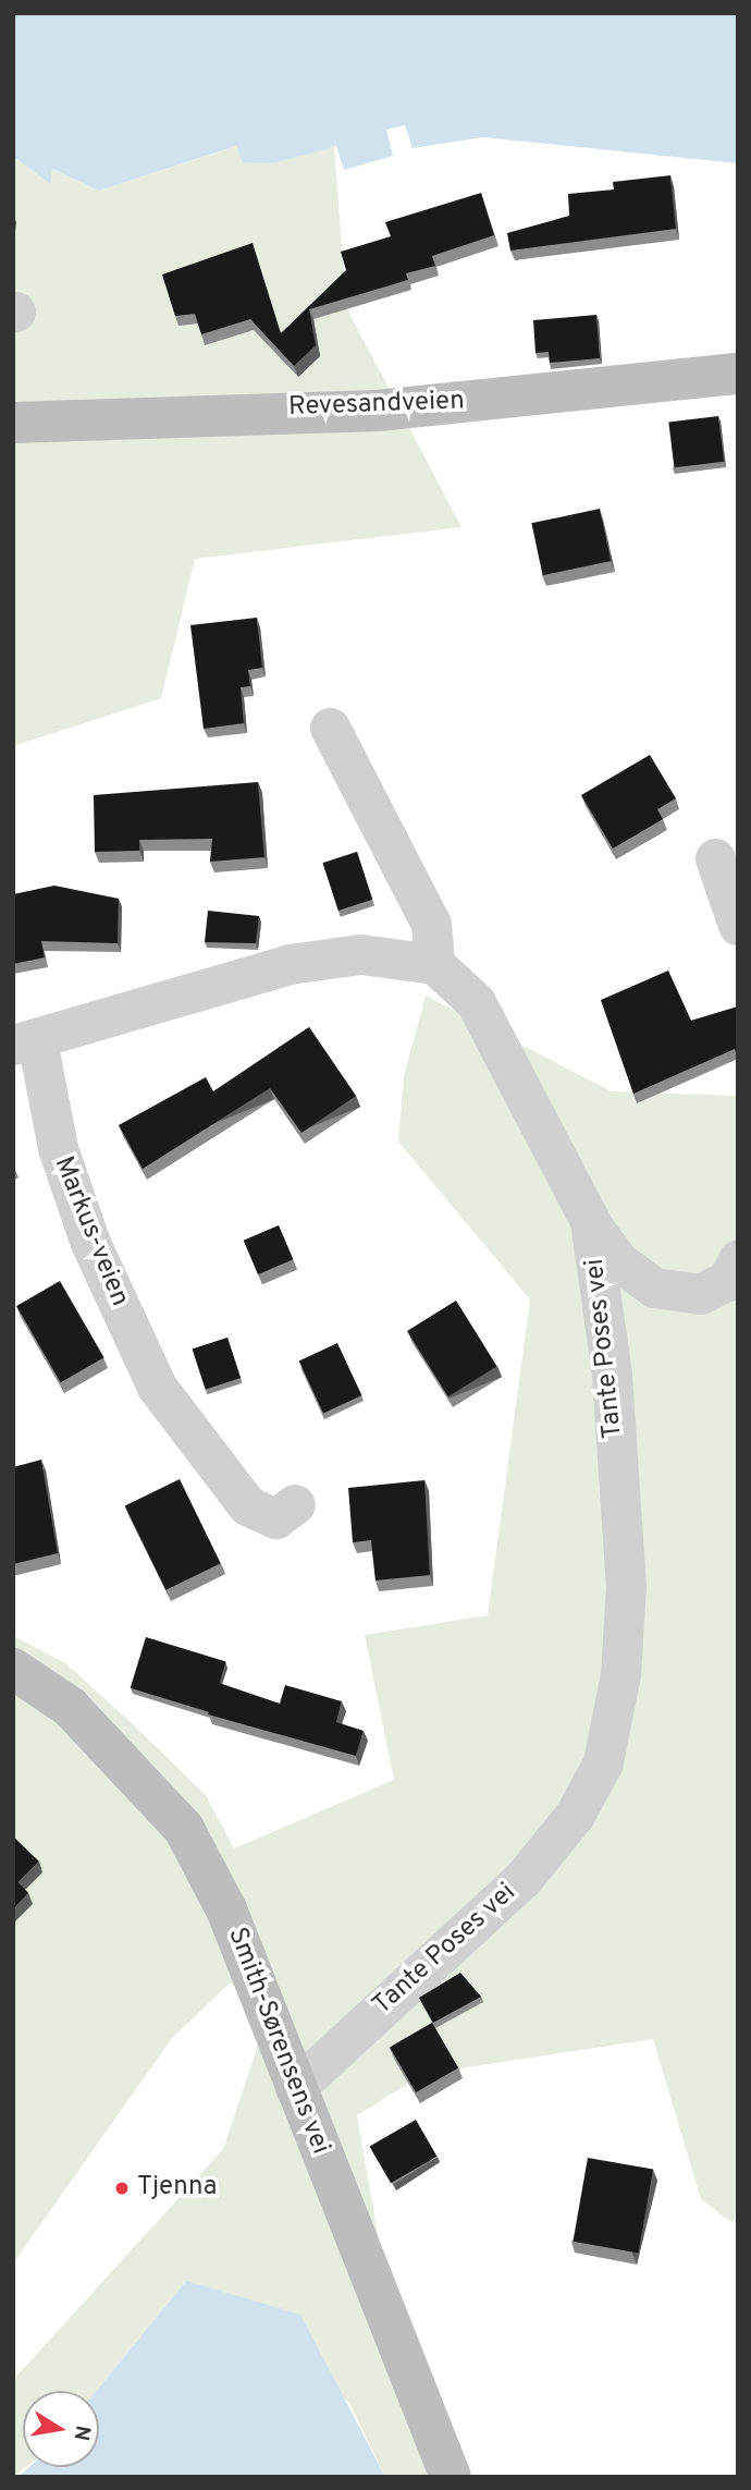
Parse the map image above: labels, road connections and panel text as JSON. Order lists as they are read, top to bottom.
{
  "streets": {
    "main road": ["Revesandveien", "Smith-Sørensens vei"],
    "street": ["Markus-veien", "Tante Poses vei"]
  },
  "crossings": [
    ["Tante Poses vei", "Smith-Sørensens vei"]
  ],
  "places": ["Tjenna"],
  "north": "right"
}
